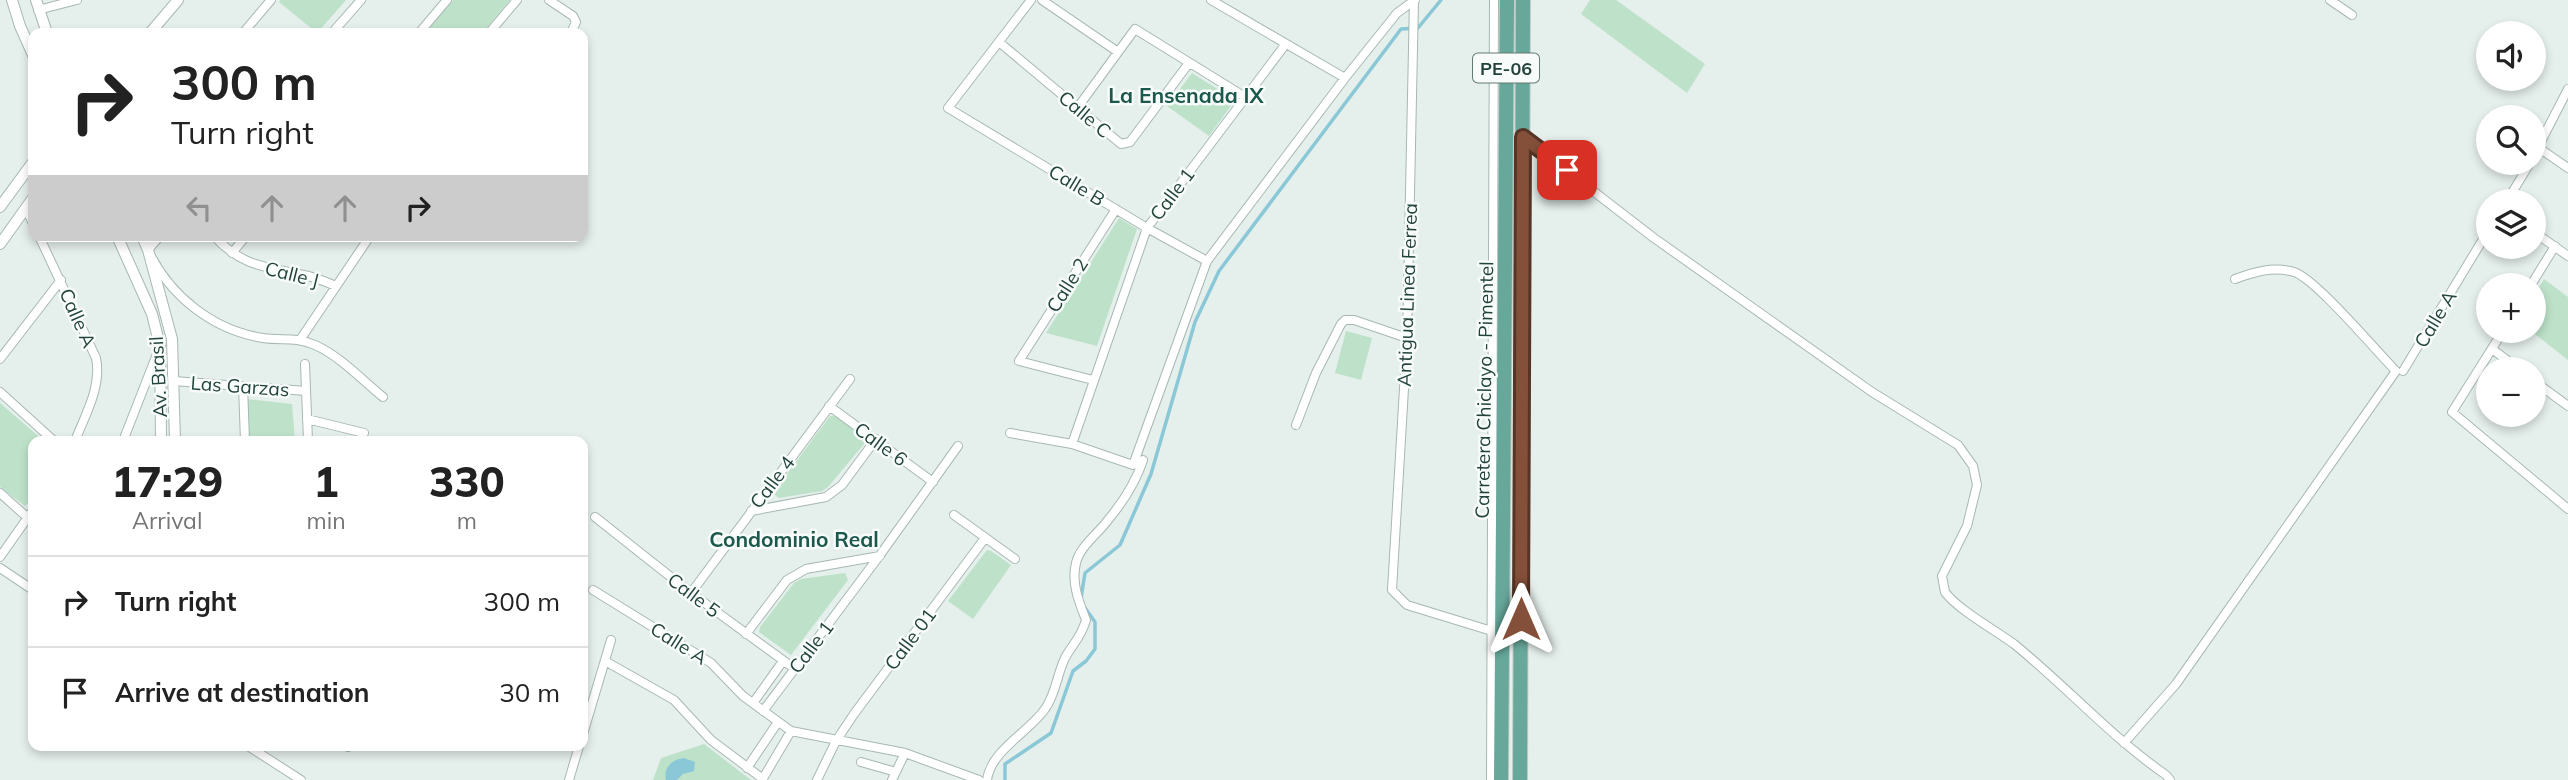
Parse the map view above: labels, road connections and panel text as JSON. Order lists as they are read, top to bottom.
{
  "streets": {
    "main road": ["PE-06", "Carretera Chiclayo - Pimentel"],
    "street": [
      "Calle C",
      "Calle B",
      "Calle 1",
      "Calle J",
      "Calle 2",
      "Antigua Linea Ferrea",
      "Calle A",
      "Av. Brasil",
      "Las Garzas",
      "Calle 6",
      "Calle 4",
      "Calle 5",
      "Calle 01"
    ]
  },
  "crossings": [
    ["Calle C", "Calle B"],
    ["Calle B", "Calle 1"],
    ["Calle B", "Calle 2"],
    ["Calle 1", "Calle 2"],
    ["Calle 1", "Calle A"],
    ["Calle 1", "Calle 6"],
    ["Calle 1", "Calle 5"],
    ["Antigua Linea Ferrea", "Carretera Chiclayo - Pimentel"],
    ["Av. Brasil", "Las Garzas"],
    ["Calle 6", "Calle 4"],
    ["Calle 4", "Calle 5"]
  ],
  "districts": ["La Ensenada IX", "Condominio Real"],
  "page": {
    "map_buttons": ["+", "−"],
    "turn": ["300 m", "Turn right"],
    "eta": [
      "17:29",
      "Arrival",
      "1",
      "min",
      "330",
      "m"
    ],
    "list": [
      {
        "name": "Turn right",
        "value": "300 m"
      },
      {
        "name": "Arrive at destination",
        "value": "30 m"
      }
    ]
  }
}
